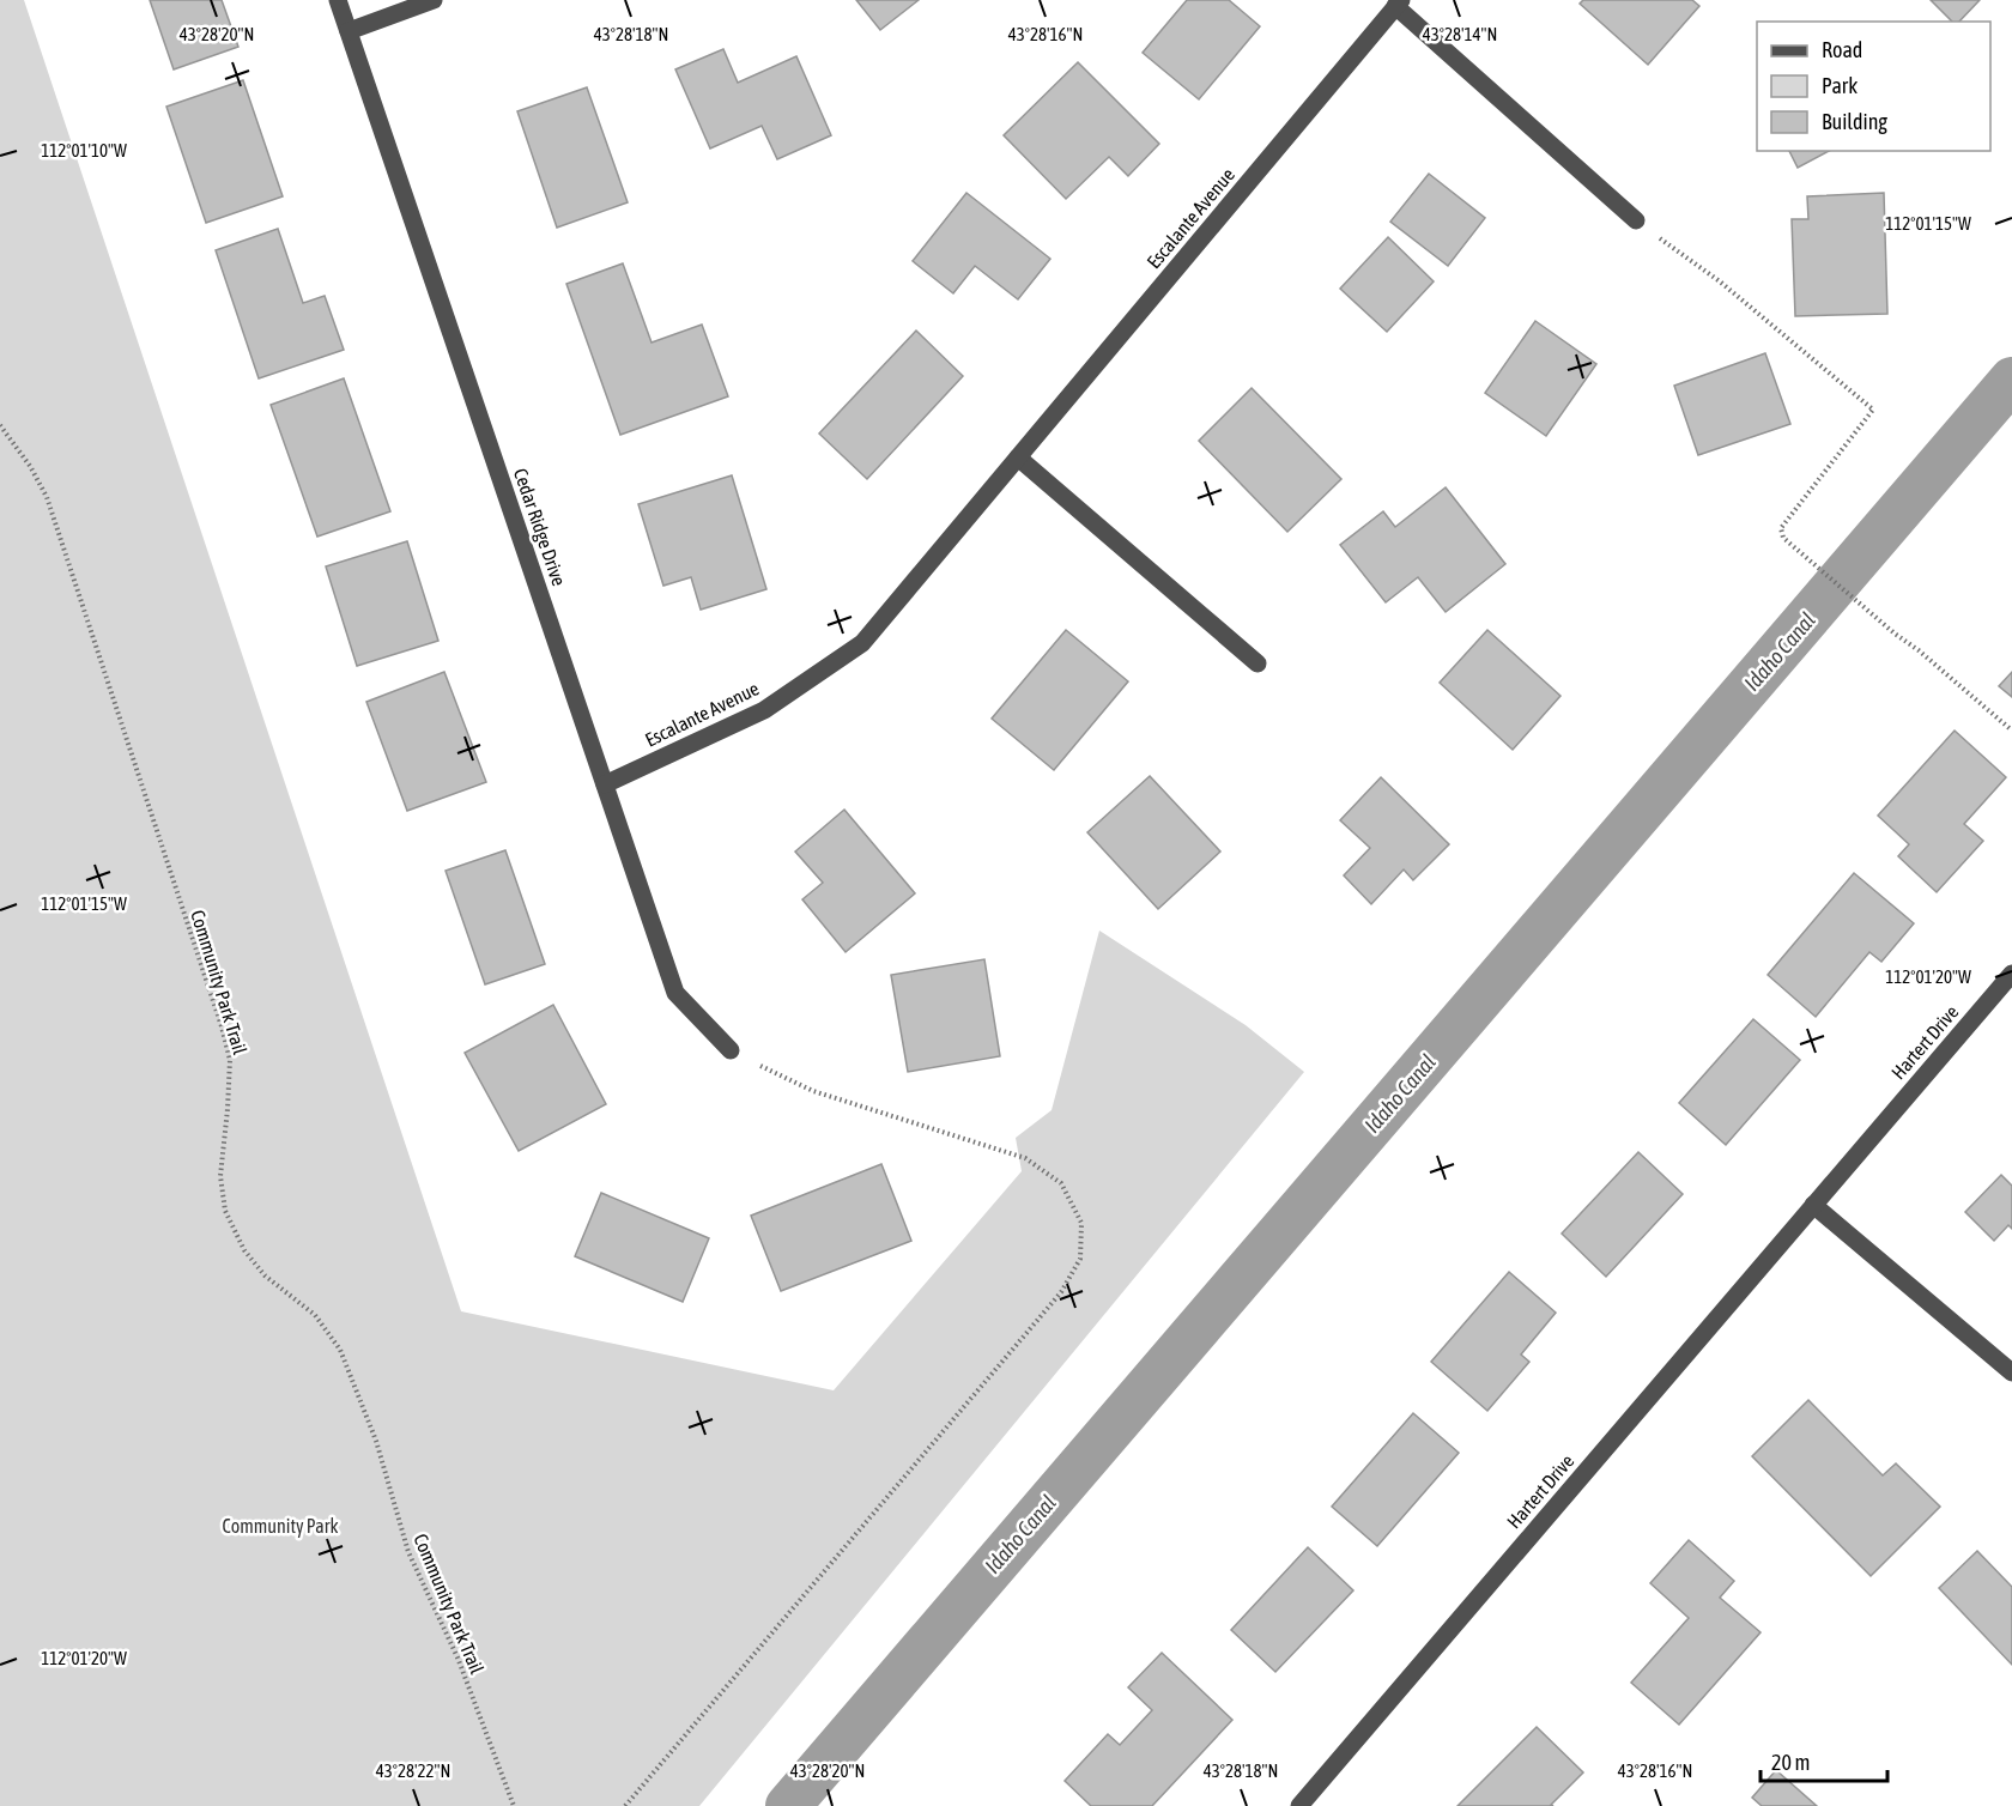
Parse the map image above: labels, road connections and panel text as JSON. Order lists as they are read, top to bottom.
{
  "streets": {
    "street": ["Escalante Avenue", "Cedar Ridge Drive", "Hartert Drive"],
    "path": ["Community Park Trail"]
  },
  "crossings": [
    ["Escalante Avenue", "Cedar Ridge Drive"]
  ],
  "water": ["Idaho Canal"],
  "parks": ["Community Park"],
  "legend": ["Road", "Park", "Building"],
  "scale_bar": "20 m",
  "coordinates": [
    "43°28'14\"N",
    "43°28'20\"N",
    "43°28'18\"N",
    "43°28'16\"N",
    "112°01'10\"W",
    "112°01'15\"W",
    "112°01'20\"W",
    "43°28'22\"N"
  ]
}
